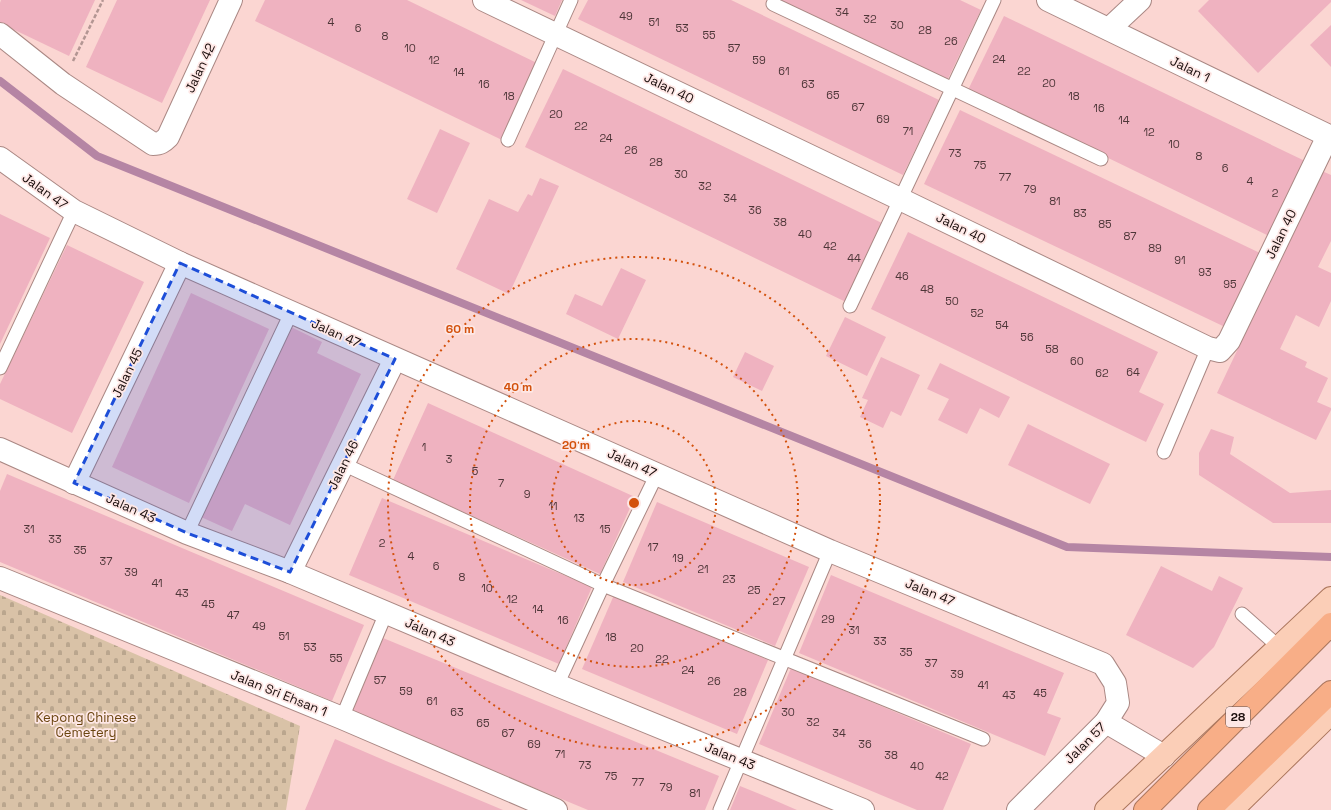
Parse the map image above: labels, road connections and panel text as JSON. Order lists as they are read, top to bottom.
{
  "streets": {
    "highway": ["28"],
    "street": [
      "Jalan 42",
      "Jalan 1",
      "Jalan 40",
      "Jalan 47",
      "Jalan 45",
      "Jalan 46",
      "Jalan 43",
      "Jalan Sri Ehsan 1",
      "Jalan 57"
    ]
  },
  "crossings": [
    ["Jalan 1", "Jalan 40"],
    ["Jalan 47", "Jalan 45"],
    ["Jalan 47", "Jalan 46"],
    ["Jalan 47", "Jalan 57"],
    ["Jalan 45", "Jalan 43"],
    ["Jalan 46", "Jalan 43"]
  ],
  "parks": ["Kepong Chinese Cemetery"],
  "house_numbers": [
    "34",
    "49",
    "32",
    "4",
    "51",
    "30",
    "6",
    "53",
    "28",
    "55",
    "8",
    "26",
    "10",
    "57",
    "24",
    "12",
    "59",
    "61",
    "22",
    "14",
    "20",
    "16",
    "63",
    "65",
    "18",
    "18",
    "67",
    "16",
    "20",
    "69",
    "14",
    "22",
    "71",
    "12",
    "24",
    "10",
    "26",
    "73",
    "8",
    "28",
    "75",
    "6",
    "30",
    "77",
    "4",
    "32",
    "79",
    "2",
    "34",
    "81",
    "36",
    "83",
    "38",
    "85",
    "40",
    "87",
    "42",
    "89",
    "44",
    "91",
    "93",
    "46",
    "95",
    "48",
    "50",
    "52",
    "54",
    "56",
    "58",
    "60",
    "64",
    "62",
    "1",
    "3",
    "5",
    "7",
    "9",
    "11",
    "13",
    "31",
    "15",
    "33",
    "2",
    "17",
    "35",
    "4",
    "19",
    "37",
    "6",
    "21",
    "39",
    "8",
    "23",
    "41",
    "10",
    "25",
    "43",
    "12",
    "27",
    "45",
    "14",
    "47",
    "29",
    "16",
    "49",
    "31",
    "51",
    "18",
    "33",
    "53",
    "20",
    "35",
    "55",
    "22",
    "37",
    "24",
    "39",
    "57",
    "26",
    "41",
    "59",
    "28",
    "45",
    "43",
    "61",
    "63",
    "30",
    "32",
    "65",
    "67",
    "34",
    "69",
    "36",
    "71",
    "38",
    "73",
    "40",
    "75",
    "42",
    "77",
    "79",
    "81"
  ],
  "rings": ["60 m", "40 m", "20 m"]
}
